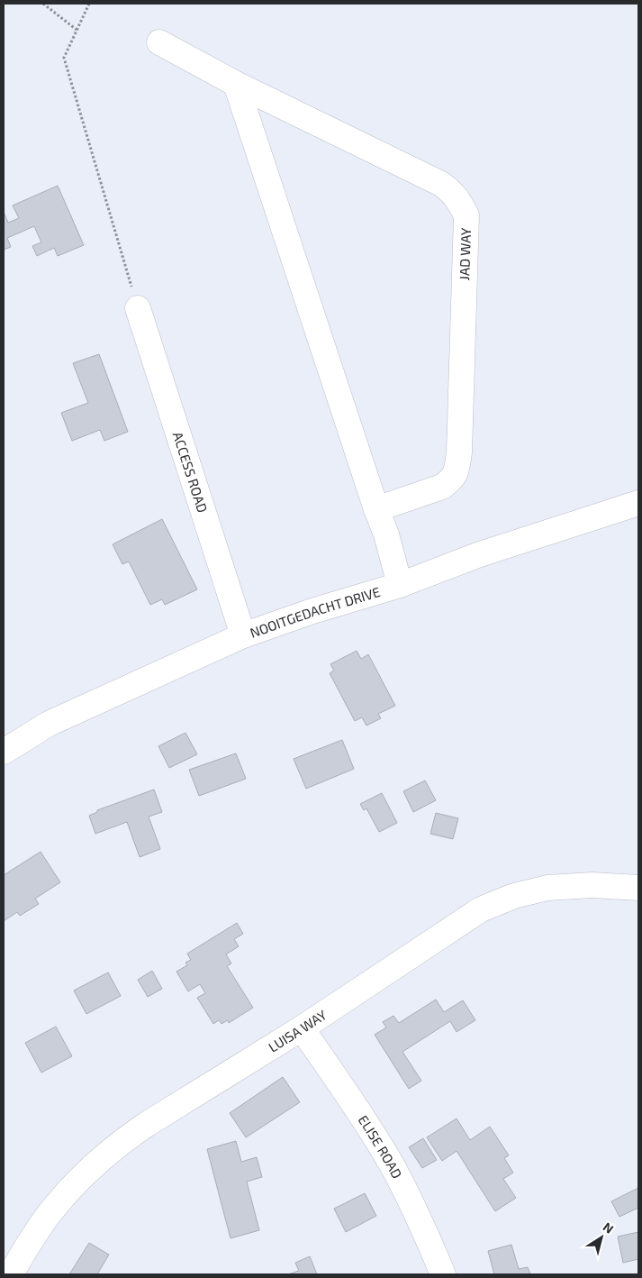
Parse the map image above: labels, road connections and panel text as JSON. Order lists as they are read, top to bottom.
{
  "streets": {
    "street": [
      "JAD WAY",
      "ACCESS ROAD",
      "NOOITGEDACHT DRIVE",
      "LUISA WAY",
      "ELISE ROAD"
    ]
  },
  "crossings": [
    ["ACCESS ROAD", "NOOITGEDACHT DRIVE"],
    ["LUISA WAY", "ELISE ROAD"]
  ],
  "north": "top right"
}
